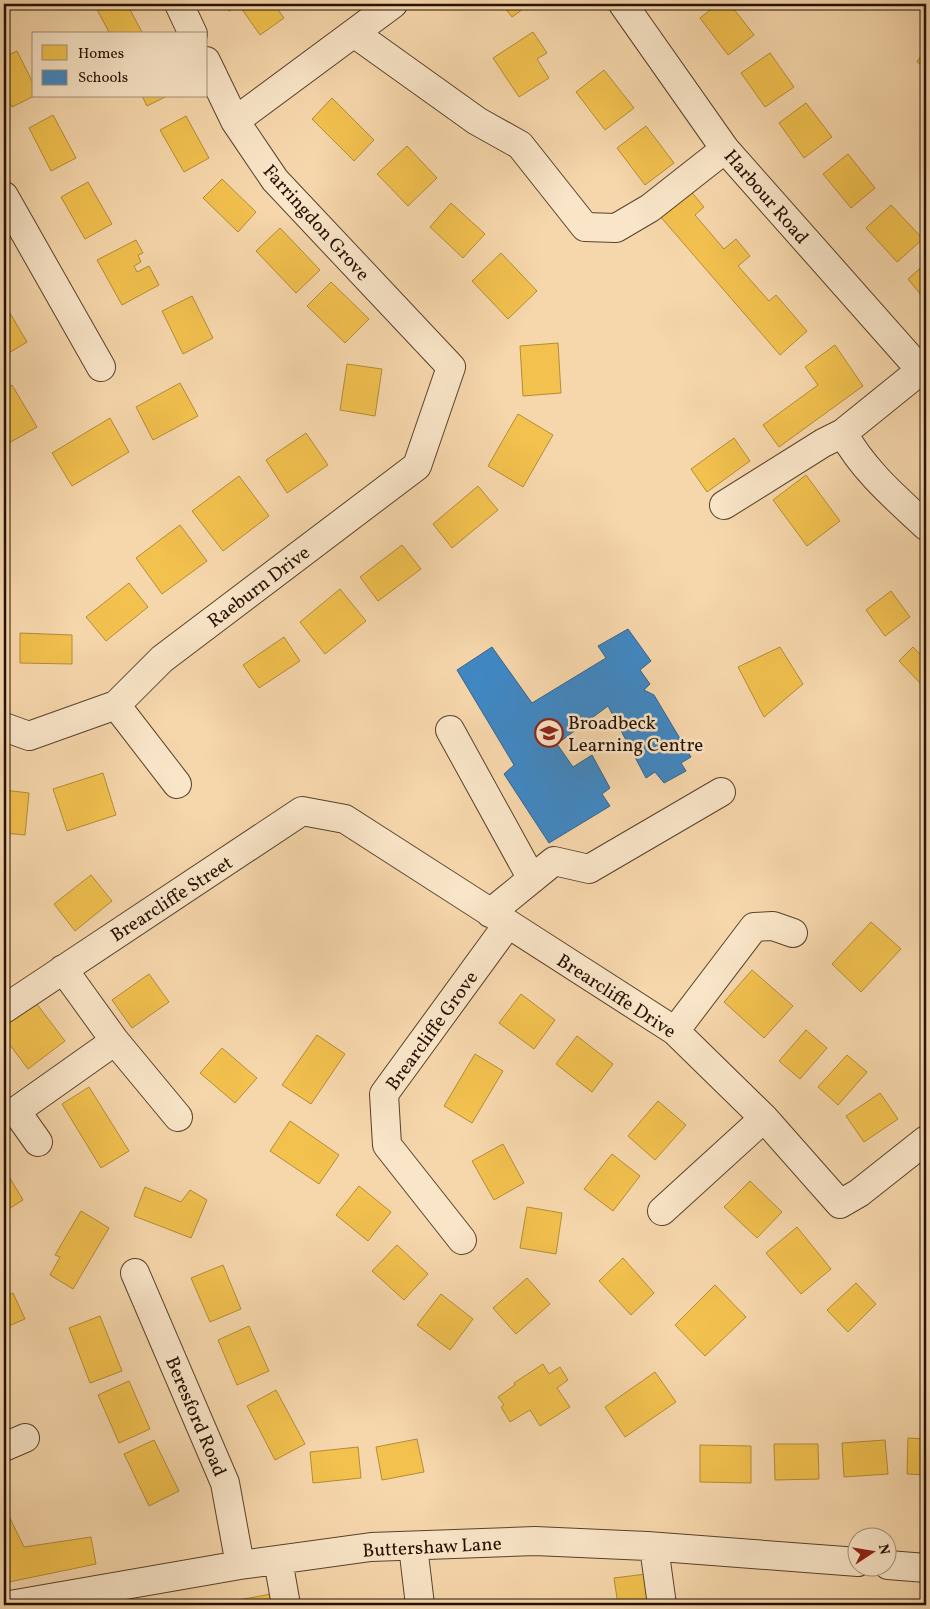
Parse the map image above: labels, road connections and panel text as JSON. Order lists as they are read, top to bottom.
{
  "streets": {
    "street": [
      "Harbour Road",
      "Farringdon Grove",
      "Raeburn Drive",
      "Brearcliffe Street",
      "Brearcliffe Drive",
      "Brearcliffe Grove",
      "Beresford Road",
      "Buttershaw Lane"
    ]
  },
  "crossings": [
    ["Farringdon Grove", "Raeburn Drive"],
    ["Brearcliffe Street", "Brearcliffe Drive"],
    ["Brearcliffe Drive", "Brearcliffe Grove"],
    ["Beresford Road", "Buttershaw Lane"]
  ],
  "places": {
    "school or university": ["Broadbeck Learning Centre"]
  },
  "legend": ["Homes", "Schools"],
  "north": "right"
}
